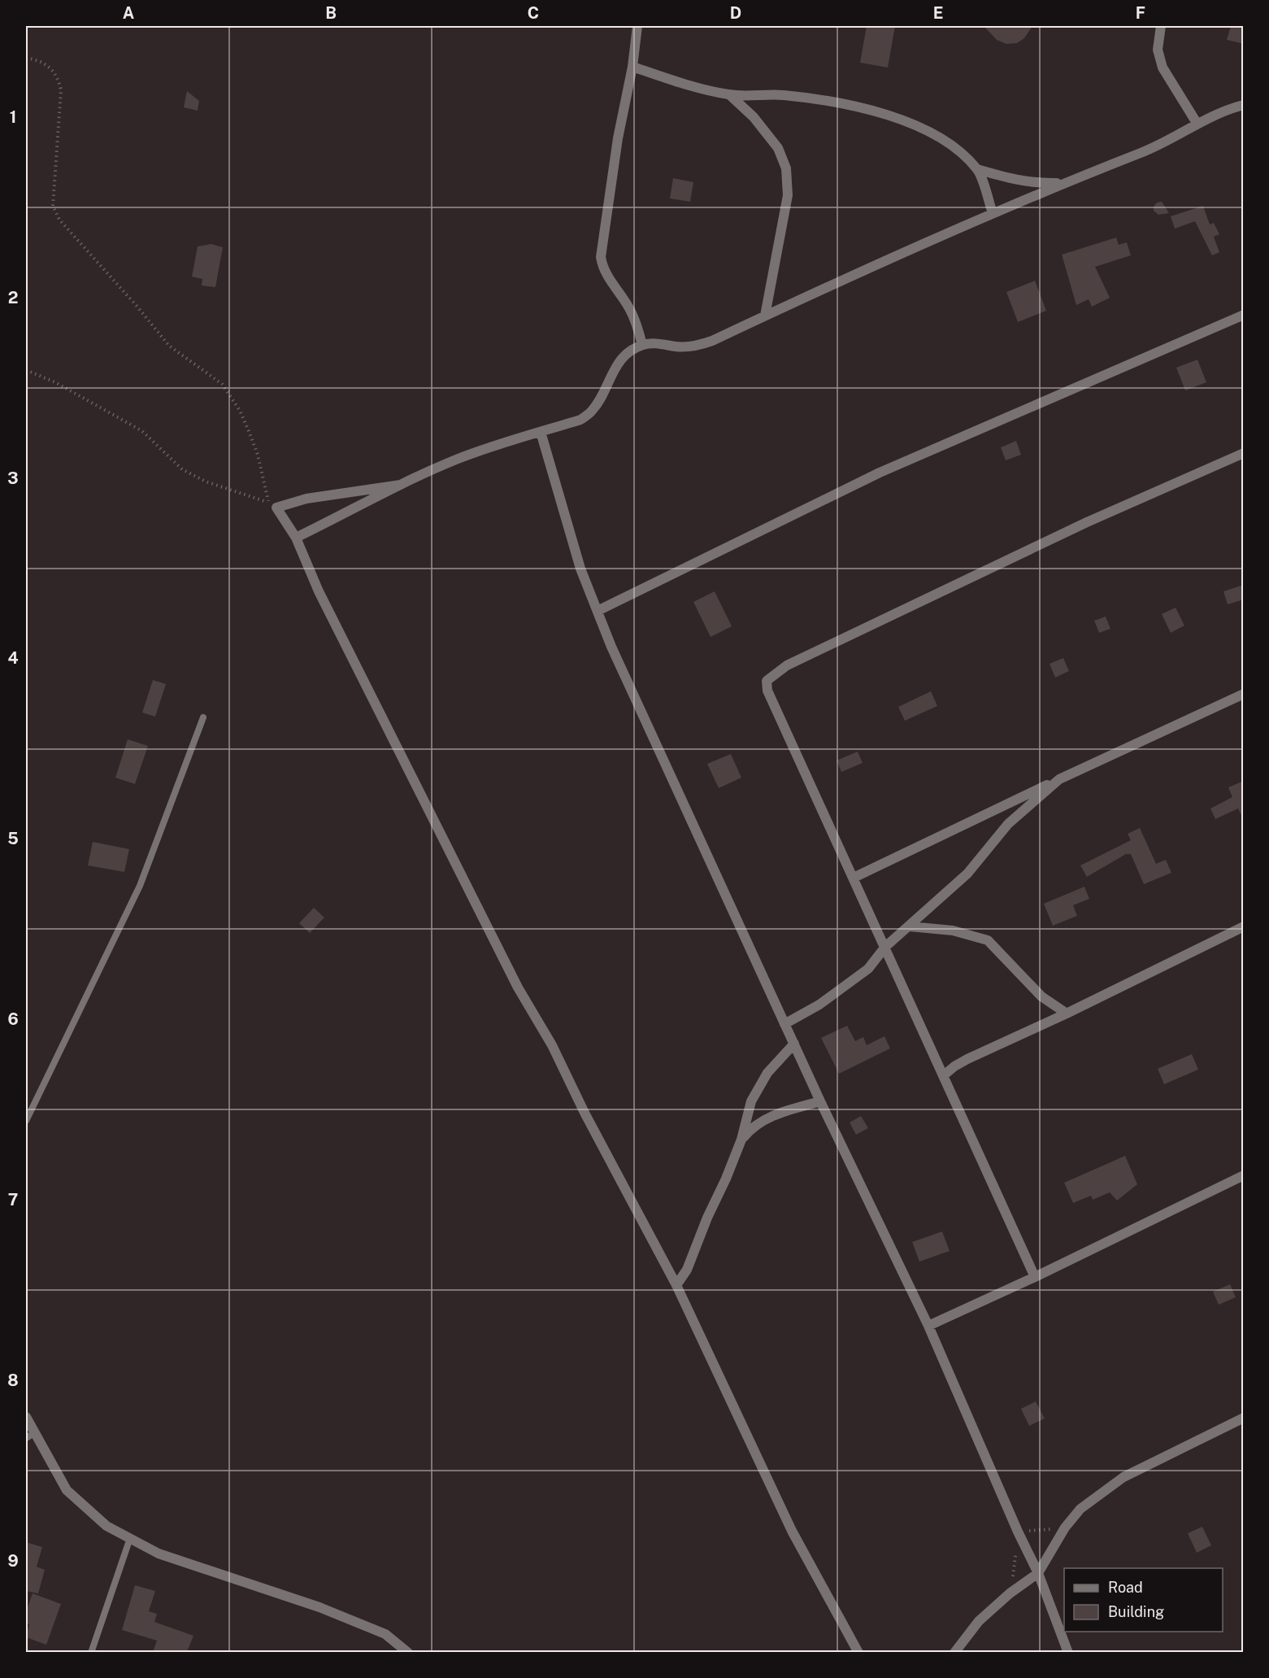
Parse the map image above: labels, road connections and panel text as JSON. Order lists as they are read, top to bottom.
{
  "legend": ["Road", "Building"],
  "grid": {
    "columns": [
      "A",
      "B",
      "C",
      "D",
      "E",
      "F"
    ],
    "rows": [
      "1",
      "2",
      "3",
      "4",
      "5",
      "6",
      "7",
      "8",
      "9"
    ]
  }
}
